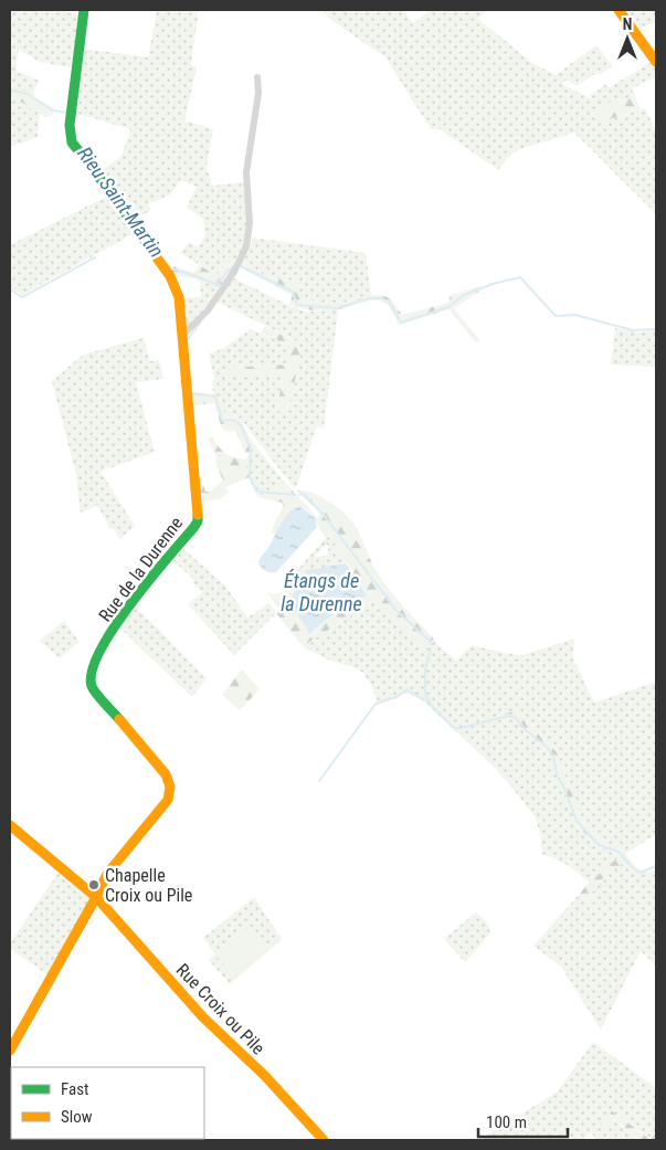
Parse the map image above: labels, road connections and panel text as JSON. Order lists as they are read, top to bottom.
{
  "streets": {
    "street": ["Rue de la Durenne", "Rue Croix ou Pile"]
  },
  "crossings": [
    ["Rue de la Durenne", "Rue Croix ou Pile"]
  ],
  "water": ["Rieu Saint-Martin", "Étangs de la Durenne"],
  "places": ["Chapelle Croix ou Pile"],
  "legend": ["Fast", "Slow"],
  "scale_bar": "100 m",
  "north": "top"
}
